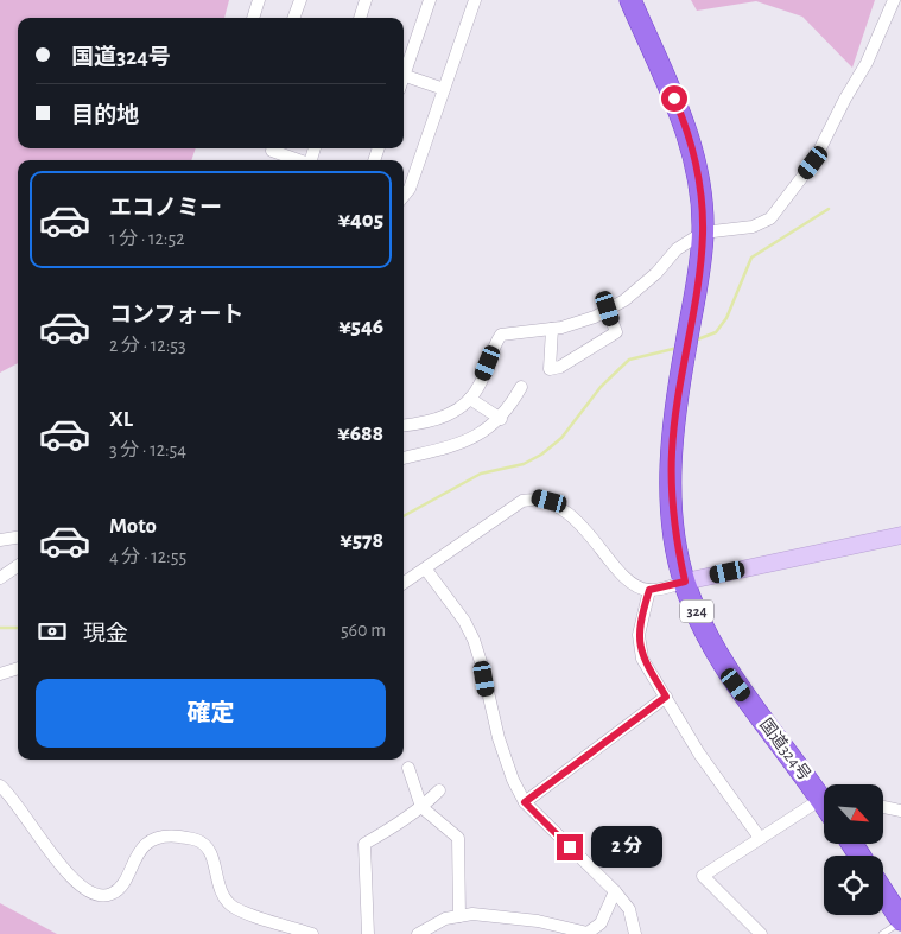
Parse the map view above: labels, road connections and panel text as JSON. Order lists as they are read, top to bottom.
{
  "streets": {
    "highway": ["324", "国道324号"]
  },
  "north": "bottom right",
  "page": {
    "banner": ["国道324号", "目的地"],
    "list": [
      {
        "name": "エコノミー",
        "note": "1 分 · 12:52",
        "value": "¥405"
      },
      {
        "name": "コンフォート",
        "note": "2 分 · 12:53",
        "value": "¥546"
      },
      {
        "name": "XL",
        "note": "3 分 · 12:54",
        "value": "¥688"
      },
      {
        "name": "Moto",
        "note": "4 分 · 12:55",
        "value": "¥578"
      }
    ],
    "pay": ["現金", "560 m"],
    "buttons": "確定",
    "bubble": "2 分"
  }
}
